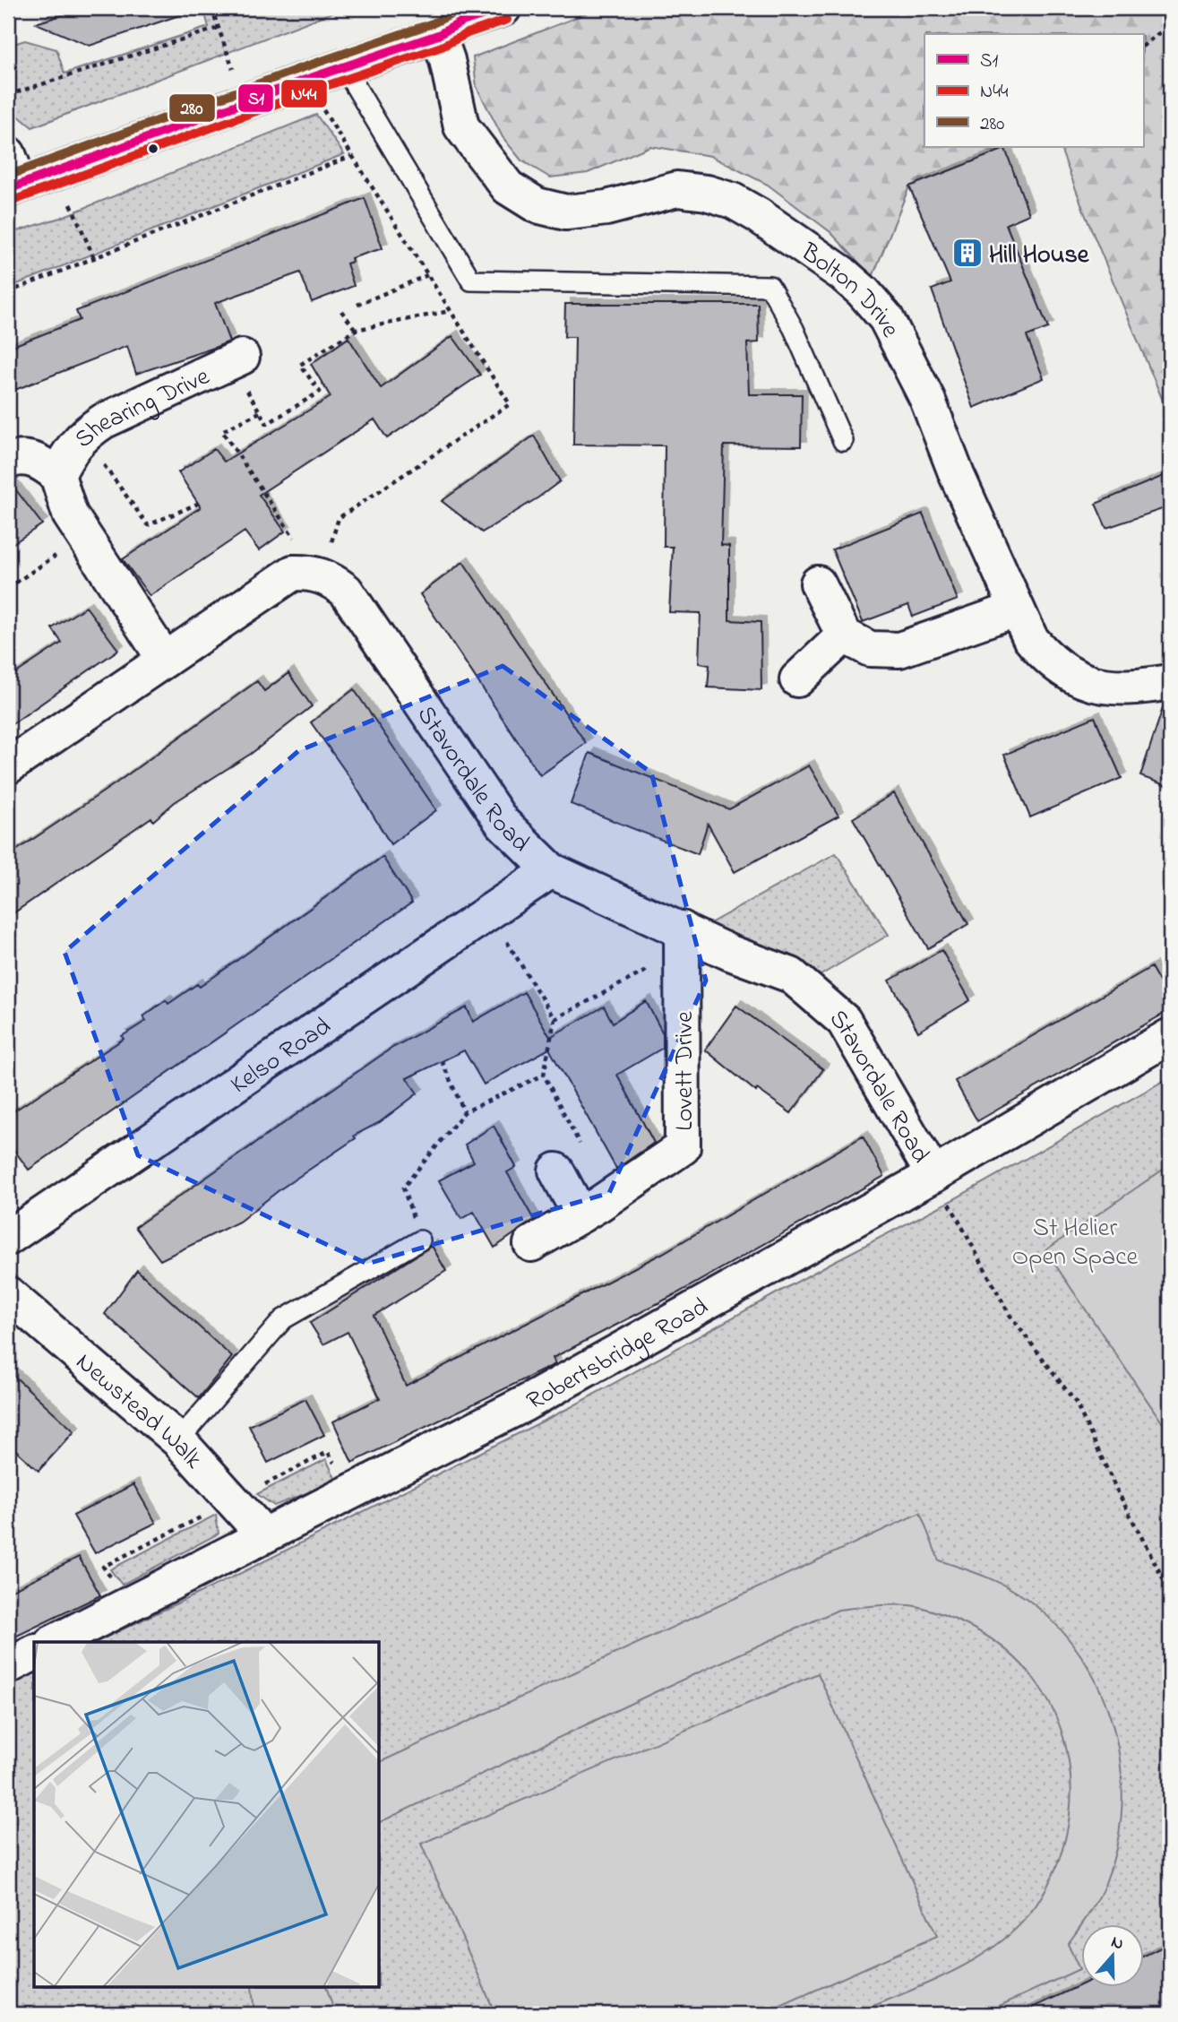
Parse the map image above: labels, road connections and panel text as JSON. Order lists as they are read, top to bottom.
{
  "streets": {
    "street": [
      "Bolton Drive",
      "Shearing Drive",
      "Stavordale Road",
      "Kelso Road",
      "Lovett Drive",
      "Robertsbridge Road",
      "Newstead Walk"
    ]
  },
  "crossings": [
    ["Stavordale Road", "Kelso Road"],
    ["Stavordale Road", "Lovett Drive"],
    ["Stavordale Road", "Robertsbridge Road"],
    ["Robertsbridge Road", "Newstead Walk"]
  ],
  "parks": ["St Helier Open Space"],
  "places": {
    "building": ["Hill House"]
  },
  "lines": ["transit line S1", "transit line 280", "transit line N44"],
  "legend": ["S1", "N44", "280"],
  "north": "top"
}
